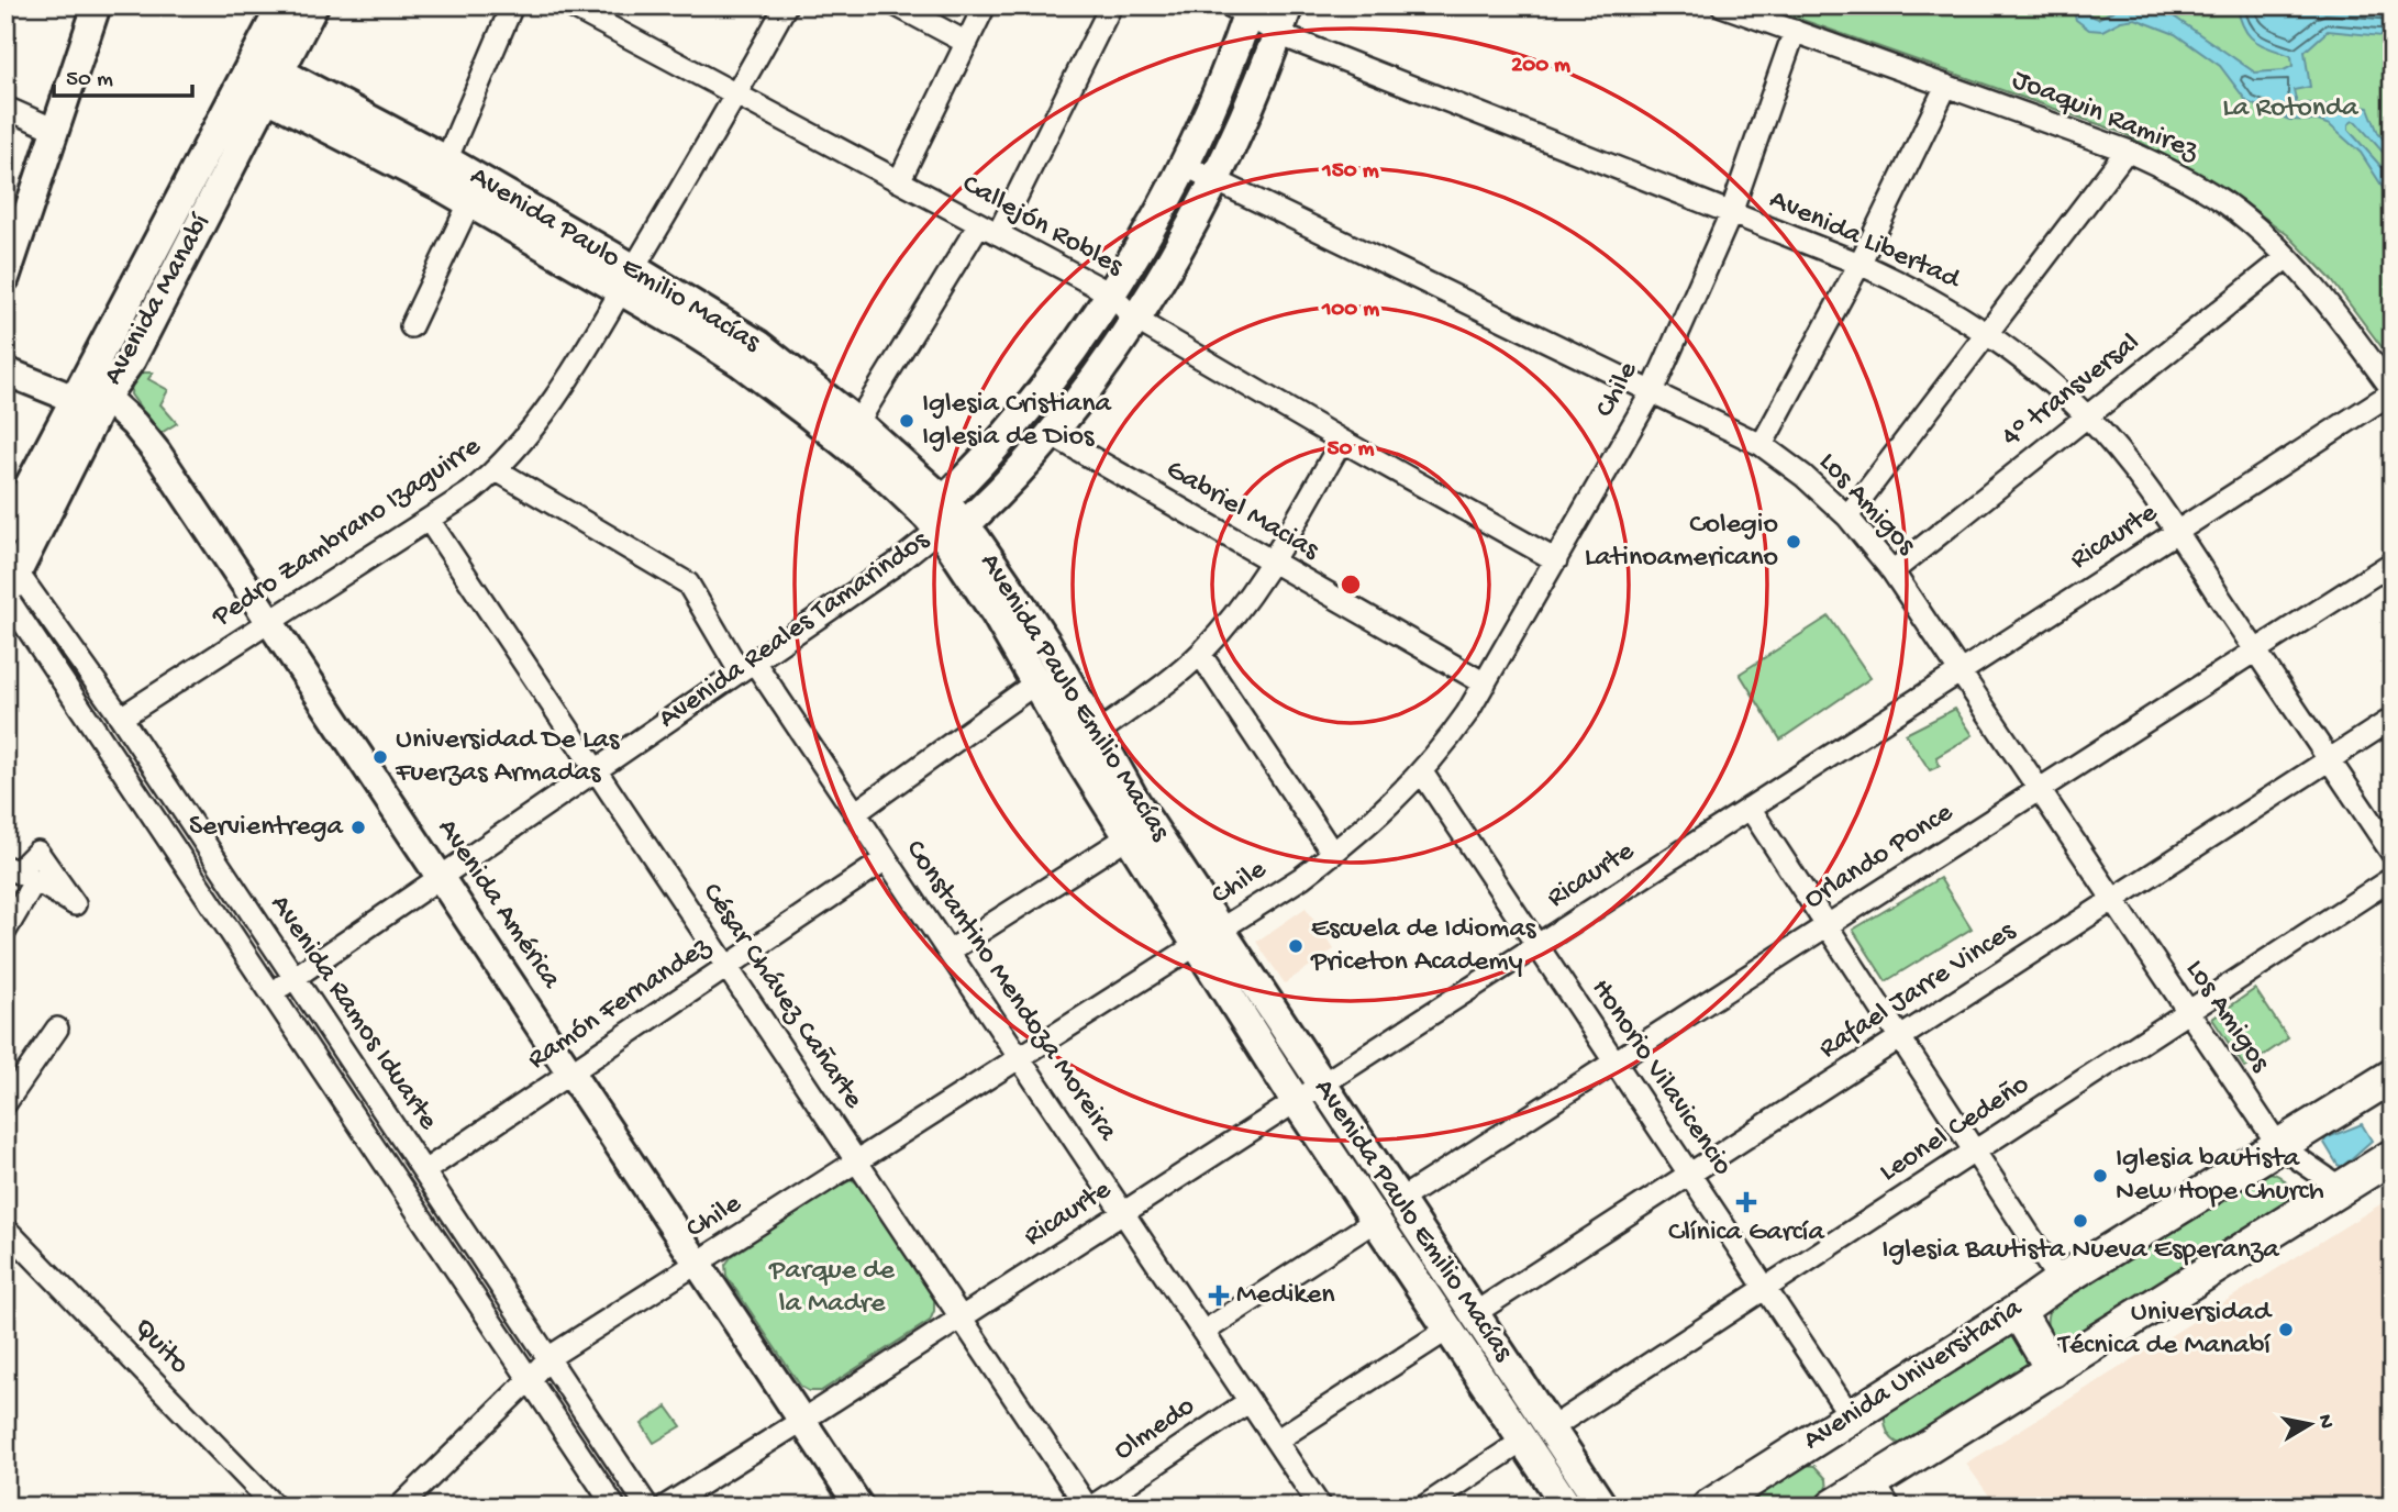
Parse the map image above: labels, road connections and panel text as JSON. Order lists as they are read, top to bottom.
{
  "streets": {
    "main road": [
      "Avenida Paulo Emilio Macías",
      "Avenida Manabí",
      "Avenida Reales Tamarindos",
      "Avenida Universitaria"
    ],
    "street": [
      "Joaquin Ramirez",
      "Callejón Robles",
      "Avenida Libertad",
      "Chile",
      "4° transversal",
      "Los Amigos",
      "Gabriel Macias",
      "Pedro Zambrano Izaguirre",
      "Ricaurte",
      "Orlando Ponce",
      "Avenida América",
      "Constantino Mendoza Moreira",
      "Rafael Jarre Vinces",
      "César Chávez Cañarte",
      "Ramón Fernandez",
      "Avenida Ramos Iduarte",
      "Honorio Vilavicencio",
      "Leonel Cedeño",
      "Quito",
      "Olmedo"
    ]
  },
  "crossings": [
    ["Joaquin Ramirez", "Chile"],
    ["Joaquin Ramirez", "4° transversal"],
    ["Joaquin Ramirez", "Ricaurte"],
    ["Callejón Robles", "Chile"],
    ["Callejón Robles", "Pedro Zambrano Izaguirre"],
    ["Callejón Robles", "Avenida Reales Tamarindos"],
    ["Avenida Libertad", "Chile"],
    ["Avenida Libertad", "4° transversal"],
    ["Avenida Libertad", "Ricaurte"],
    ["Avenida Libertad", "Avenida Reales Tamarindos"],
    ["Avenida Libertad", "Orlando Ponce"],
    ["Avenida Libertad", "Rafael Jarre Vinces"],
    ["Avenida Paulo Emilio Macías", "Avenida Manabí"],
    ["Avenida Paulo Emilio Macías", "Chile"],
    ["Avenida Paulo Emilio Macías", "Pedro Zambrano Izaguirre"],
    ["Avenida Paulo Emilio Macías", "Ricaurte"],
    ["Avenida Paulo Emilio Macías", "Avenida Reales Tamarindos"],
    ["Avenida Paulo Emilio Macías", "Orlando Ponce"],
    ["Avenida Paulo Emilio Macías", "Rafael Jarre Vinces"],
    ["Avenida Paulo Emilio Macías", "Leonel Cedeño"],
    ["Avenida Manabí", "Avenida América"],
    ["Avenida Manabí", "Avenida Ramos Iduarte"],
    ["Chile", "Los Amigos"],
    ["Chile", "Gabriel Macias"],
    ["Chile", "Avenida América"],
    ["Chile", "Constantino Mendoza Moreira"],
    ["Chile", "César Chávez Cañarte"],
    ["Chile", "Avenida Ramos Iduarte"],
    ["Chile", "Honorio Vilavicencio"],
    ["4° transversal", "Los Amigos"],
    ["Los Amigos", "Ricaurte"],
    ["Los Amigos", "Avenida Reales Tamarindos"],
    ["Los Amigos", "Orlando Ponce"],
    ["Los Amigos", "Rafael Jarre Vinces"],
    ["Los Amigos", "Leonel Cedeño"],
    ["Los Amigos", "Avenida Universitaria"],
    ["Gabriel Macias", "Avenida Reales Tamarindos"],
    ["Pedro Zambrano Izaguirre", "Avenida América"],
    ["Pedro Zambrano Izaguirre", "Constantino Mendoza Moreira"],
    ["Pedro Zambrano Izaguirre", "César Chávez Cañarte"],
    ["Pedro Zambrano Izaguirre", "Avenida Ramos Iduarte"],
    ["Ricaurte", "Avenida América"],
    ["Ricaurte", "Constantino Mendoza Moreira"],
    ["Ricaurte", "César Chávez Cañarte"],
    ["Ricaurte", "Honorio Vilavicencio"],
    ["Avenida Reales Tamarindos", "Avenida América"],
    ["Avenida Reales Tamarindos", "Constantino Mendoza Moreira"],
    ["Avenida Reales Tamarindos", "César Chávez Cañarte"],
    ["Avenida Reales Tamarindos", "Avenida Ramos Iduarte"],
    ["Orlando Ponce", "Honorio Vilavicencio"],
    ["Avenida América", "Ramón Fernandez"],
    ["Constantino Mendoza Moreira", "Ramón Fernandez"],
    ["Constantino Mendoza Moreira", "Olmedo"],
    ["Rafael Jarre Vinces", "Honorio Vilavicencio"],
    ["César Chávez Cañarte", "Ramón Fernandez"],
    ["Ramón Fernandez", "Avenida Ramos Iduarte"],
    ["Honorio Vilavicencio", "Leonel Cedeño"],
    ["Honorio Vilavicencio", "Avenida Universitaria"]
  ],
  "parks": ["La Rotonda", "Parque de la Madre"],
  "places": {
    "other": [
      "Iglesia Cristiana Iglesia de Dios",
      "Colegio Latinoamericano",
      "Universidad De Las Fuerzas Armadas",
      "Servientrega",
      "Escuela de Idiomas Priceton Academy",
      "Iglesia bautista New Hope Church",
      "Iglesia Bautista Nueva Esperanza",
      "Universidad Técnica de Manabí"
    ],
    "health": ["Clínica García", "Mediken"]
  },
  "scale_bar": "50 m",
  "north": "right",
  "rings": [
    "200 m",
    "150 m",
    "100 m",
    "50 m"
  ]
}
